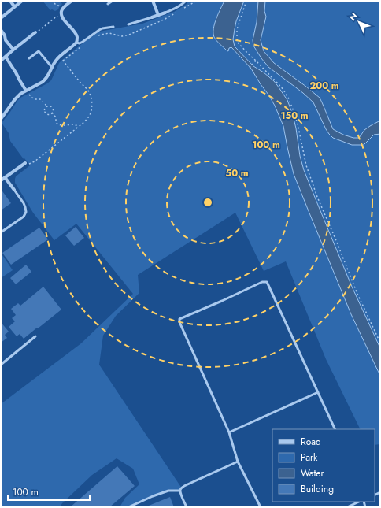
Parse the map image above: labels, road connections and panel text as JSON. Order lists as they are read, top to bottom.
{
  "legend": [
    "Road",
    "Park",
    "Water",
    "Building"
  ],
  "scale_bar": "100 m",
  "north": "top left",
  "rings": [
    "200 m",
    "150 m",
    "100 m",
    "50 m"
  ]
}
